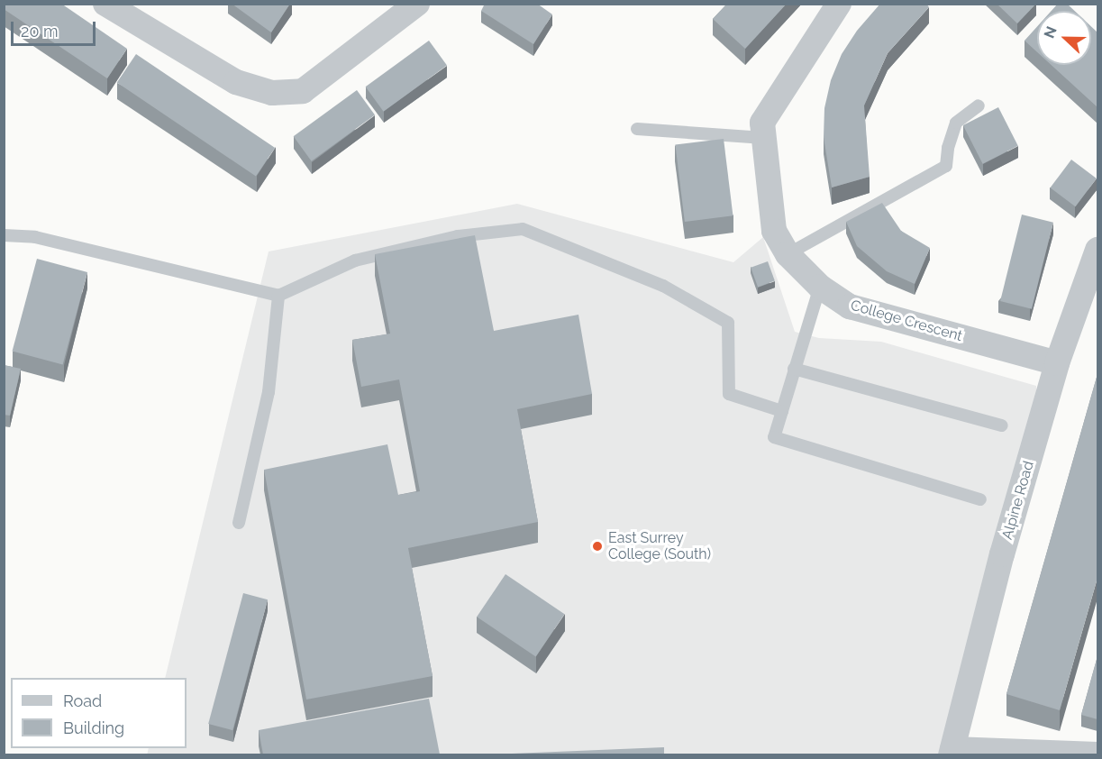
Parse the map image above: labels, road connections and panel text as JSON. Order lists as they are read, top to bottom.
{
  "streets": {
    "street": ["College Crescent", "Alpine Road"]
  },
  "crossings": [
    ["College Crescent", "Alpine Road"]
  ],
  "places": ["East Surrey College (South)"],
  "legend": ["Road", "Building"],
  "scale_bar": "20 m",
  "north": "left"
}
